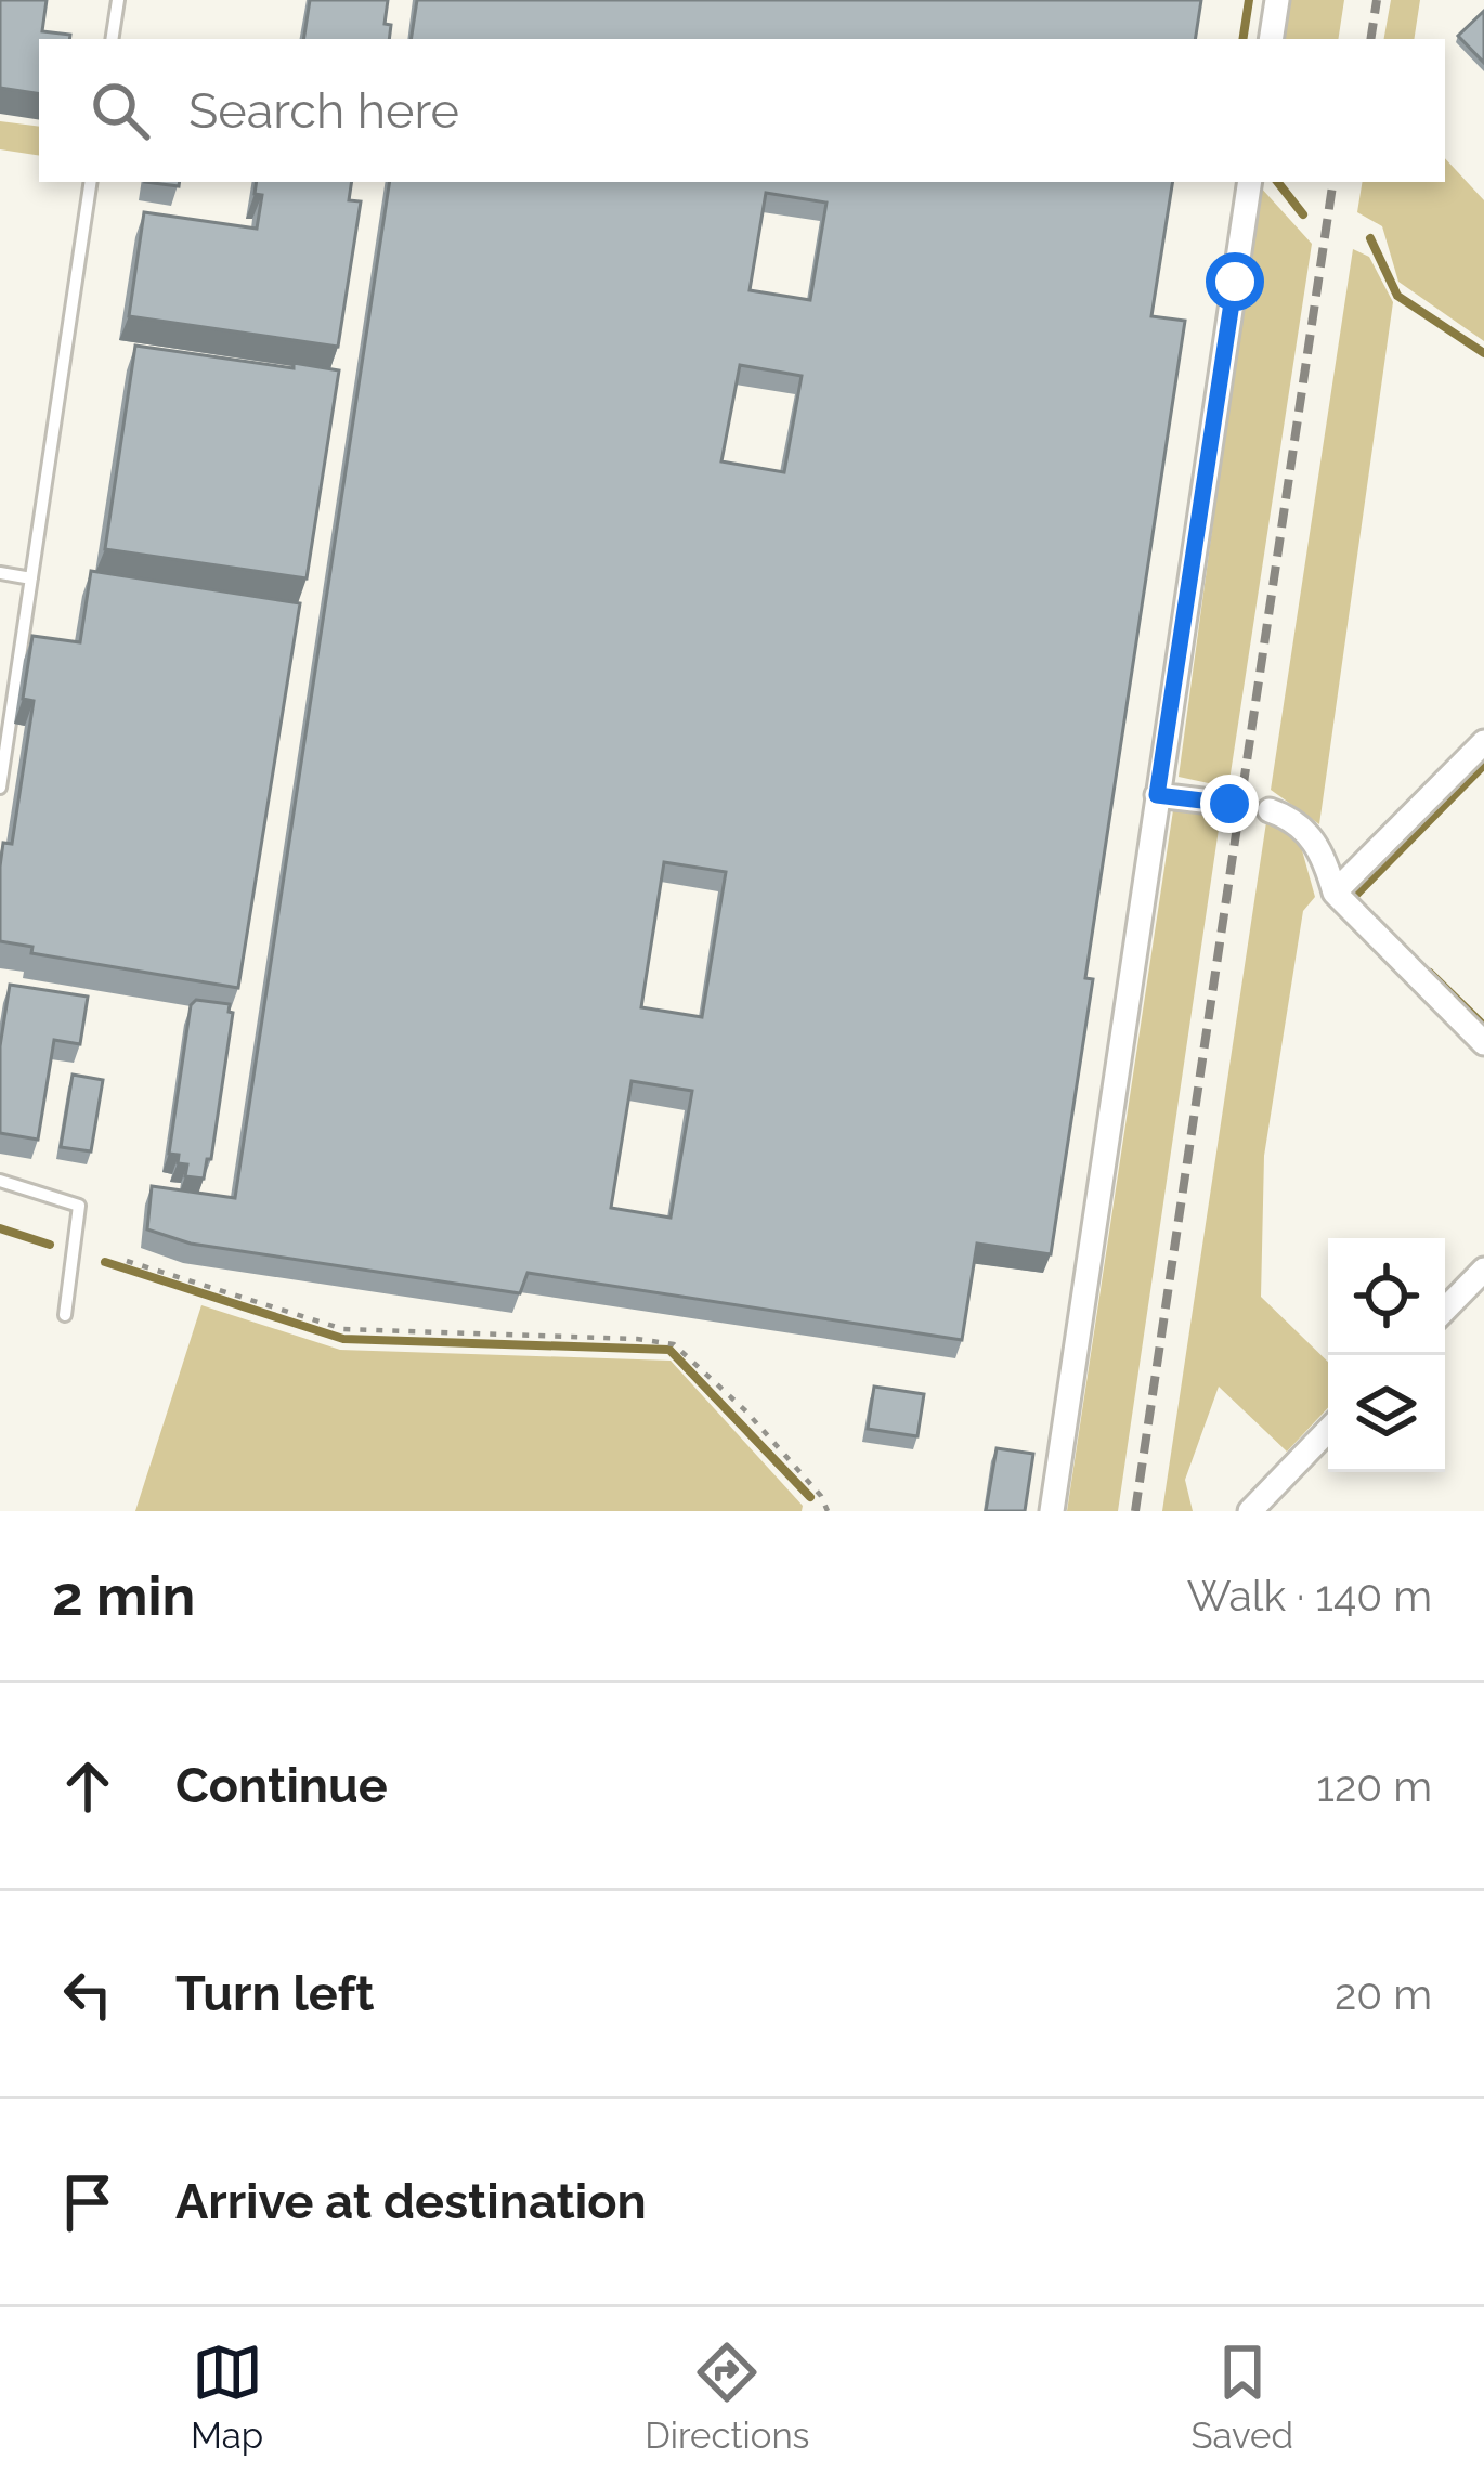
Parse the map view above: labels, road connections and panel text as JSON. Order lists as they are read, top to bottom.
{
  "page": {
    "search": "Search here",
    "heading": ["2 min", "Walk · 140 m"],
    "list": [
      ["Continue", "120 m"],
      ["Turn left", "20 m"],
      "Arrive at destination"
    ],
    "nav": ["Map", "Directions", "Saved"]
  }
}
